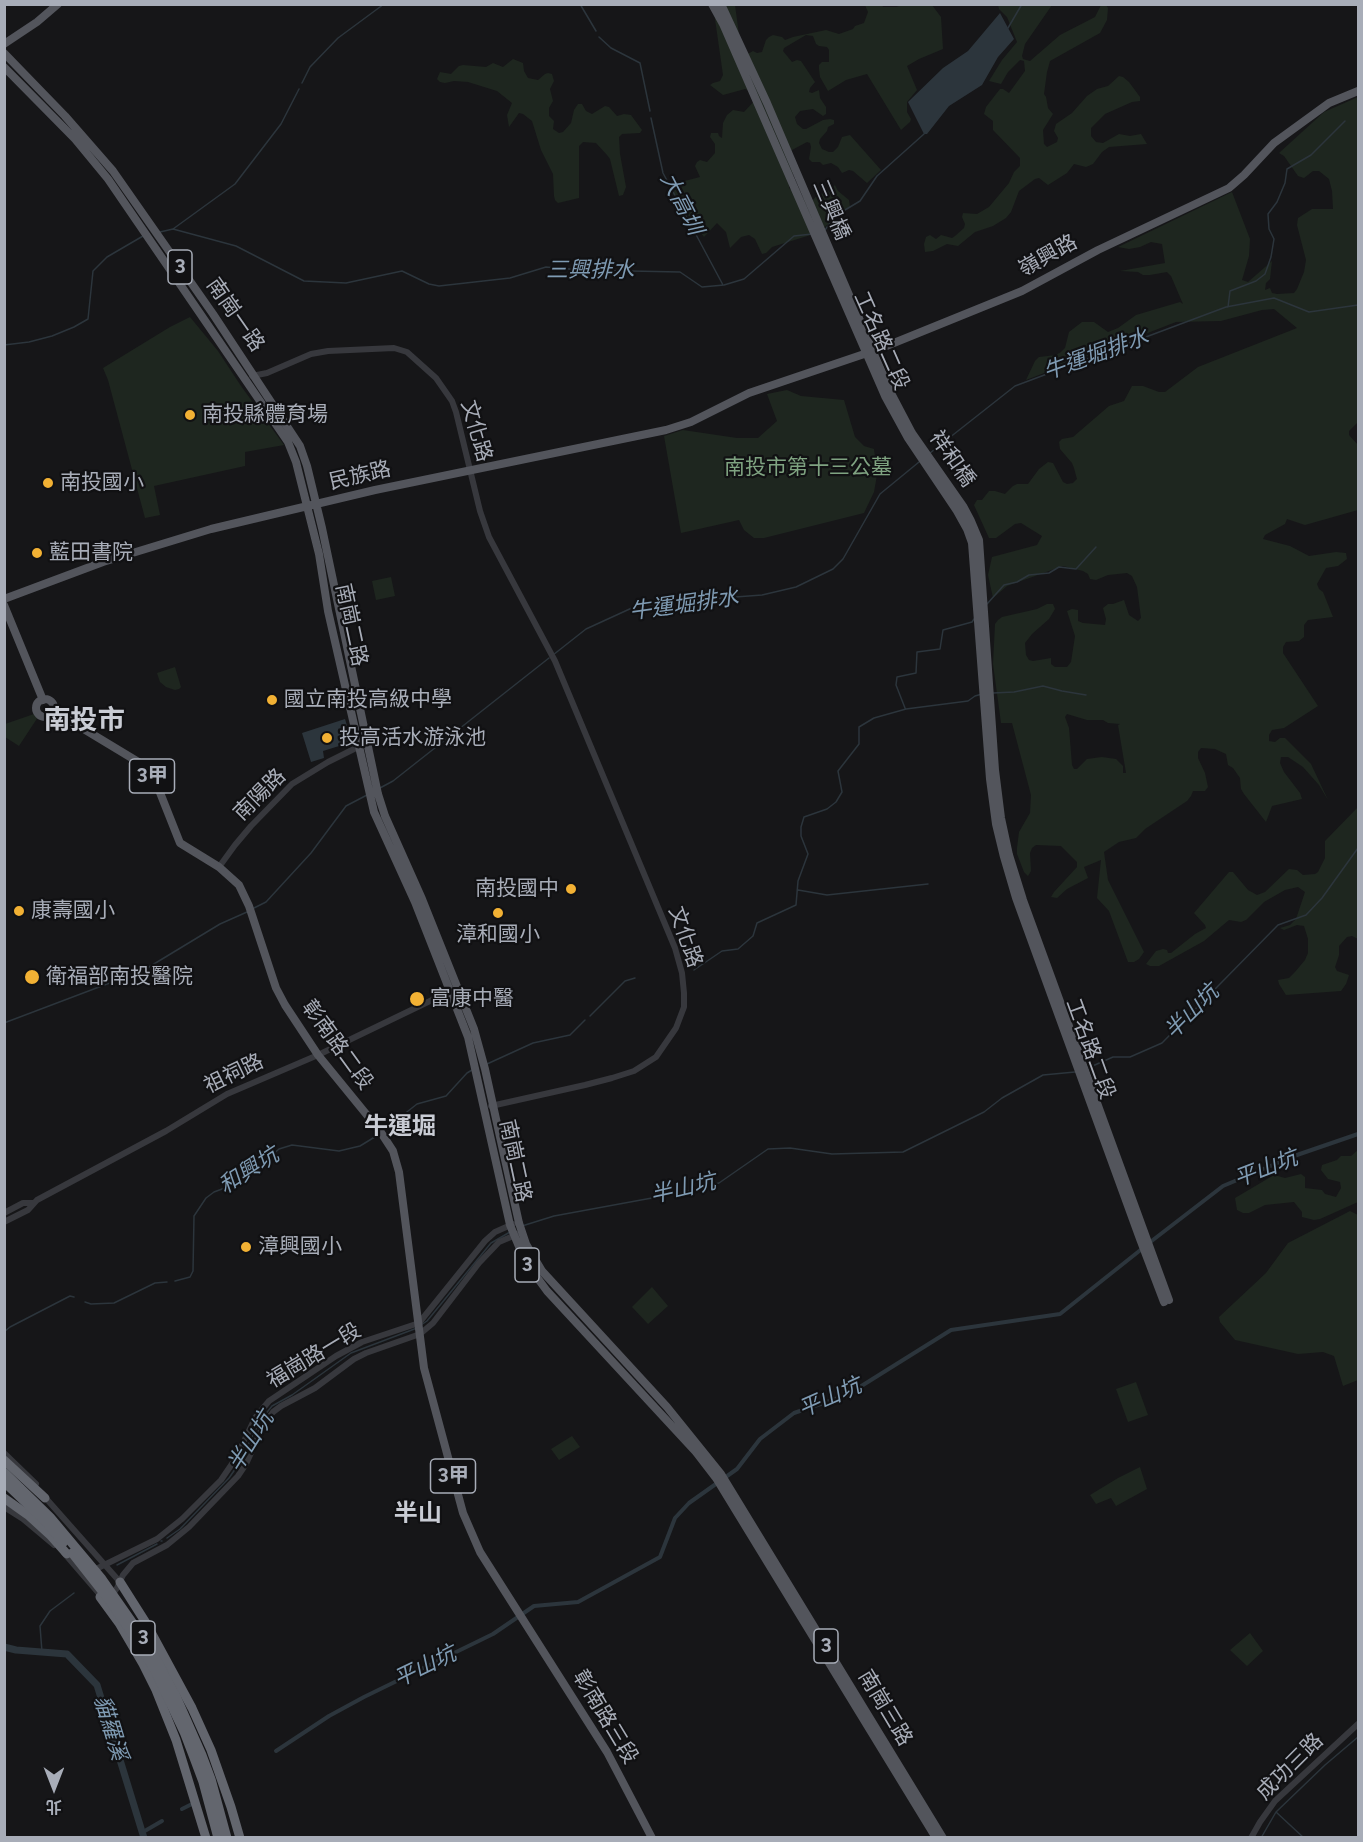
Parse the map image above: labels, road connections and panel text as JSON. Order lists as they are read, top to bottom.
{
  "streets": {
    "highway": ["3"],
    "main road": [
      "三興橋",
      "嶺興路",
      "南崗一路",
      "工名路二段",
      "祥和橋",
      "民族路",
      "南崗二路",
      "3甲",
      "彰南路二段",
      "南崗三路",
      "彰南路三段"
    ],
    "street": [
      "文化路",
      "南陽路",
      "祖祠路",
      "福崗路一段",
      "成功三路"
    ]
  },
  "crossings": [
    ["三興橋", "工名路二段"],
    ["嶺興路", "工名路二段"],
    ["嶺興路", "民族路"],
    ["南崗一路", "文化路"],
    ["南崗一路", "民族路"],
    ["南崗一路", "南崗二路"],
    ["工名路二段", "祥和橋"],
    ["文化路", "民族路"],
    ["文化路", "南崗二路"],
    ["民族路", "南崗二路"],
    ["南崗二路", "南陽路"],
    ["南崗二路", "祖祠路"],
    ["南崗二路", "福崗路一段"],
    ["南崗二路", "南崗三路"],
    ["南陽路", "彰南路二段"],
    ["彰南路二段", "祖祠路"],
    ["彰南路二段", "福崗路一段"],
    ["彰南路二段", "彰南路三段"]
  ],
  "districts": ["南投市", "牛運堀", "半山"],
  "water": [
    "大高圳",
    "三興排水",
    "牛運堀排水",
    "半山坑",
    "平山坑",
    "和興坑",
    "貓羅溪"
  ],
  "parks": ["南投市第十三公墓"],
  "places": [
    "南投縣體育場",
    "南投國小",
    "藍田書院",
    "國立南投高級中學",
    "投高活水游泳池",
    "南投國中",
    "康壽國小",
    "漳和國小",
    "衛福部南投醫院",
    "富康中醫",
    "漳興國小"
  ],
  "north": "bottom"
}
